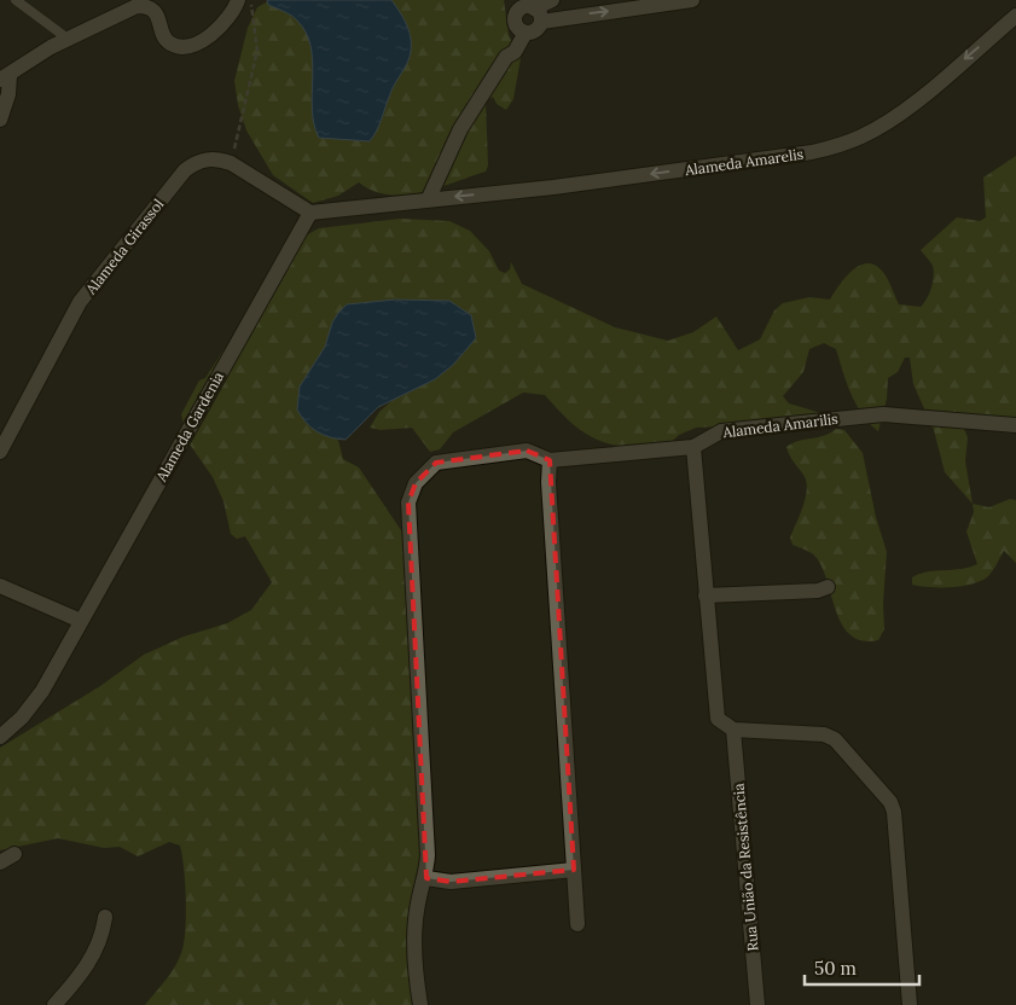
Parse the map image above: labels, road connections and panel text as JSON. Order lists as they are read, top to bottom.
{
  "streets": {
    "street": [
      "Alameda Amarelis",
      "Alameda Girassol",
      "Alameda Amarilis",
      "Alameda Gardenia",
      "Rua União da Resistência"
    ]
  },
  "crossings": [
    ["Alameda Girassol", "Alameda Gardenia"]
  ],
  "one_way": ["Alameda Amarelis"],
  "scale_bar": "50 m"
}
